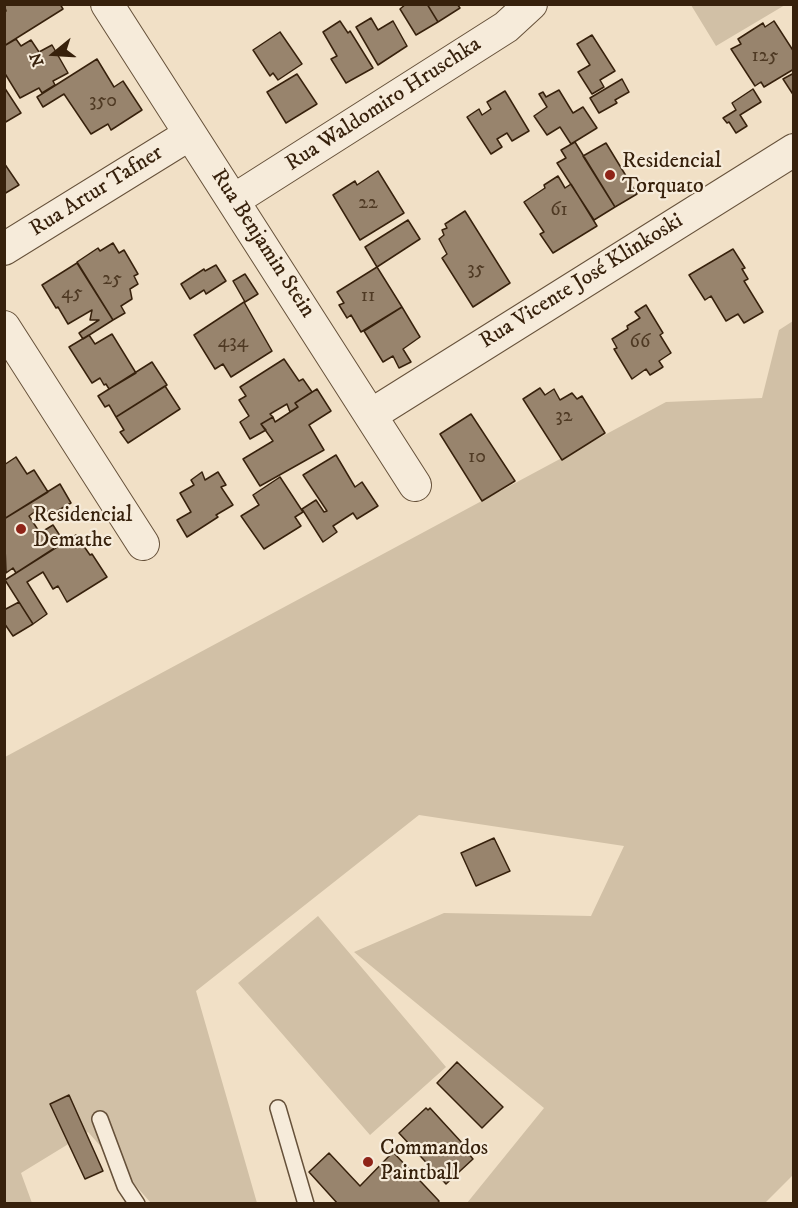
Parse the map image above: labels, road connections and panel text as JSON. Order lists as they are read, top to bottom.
{
  "streets": {
    "street": [
      "Rua Waldomiro Hruschka",
      "Rua Artur Tafner",
      "Rua Benjamin Stein",
      "Rua Vicente José Klinkoski"
    ]
  },
  "crossings": [
    ["Rua Waldomiro Hruschka", "Rua Benjamin Stein"],
    ["Rua Artur Tafner", "Rua Benjamin Stein"],
    ["Rua Benjamin Stein", "Rua Vicente José Klinkoski"]
  ],
  "places": ["Residencial Torquato", "Residencial Demathe", "Commandos Paintball"],
  "house_numbers": [
    "125",
    "350",
    "22",
    "61",
    "35",
    "25",
    "45",
    "11",
    "434",
    "66",
    "32",
    "10"
  ],
  "north": "left"
}
